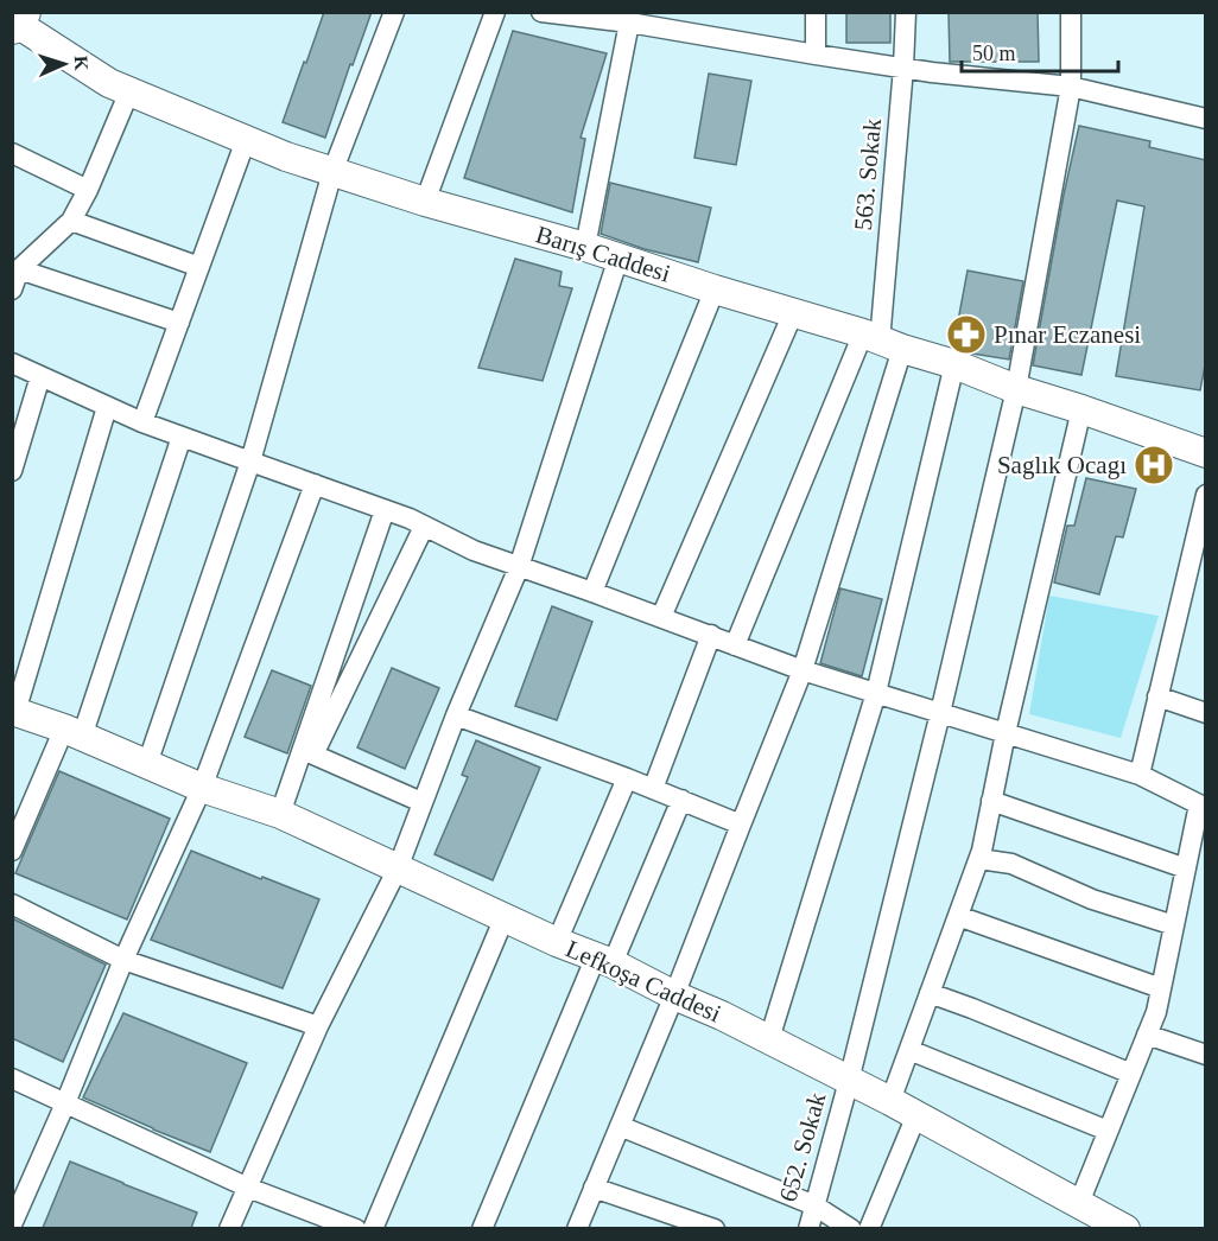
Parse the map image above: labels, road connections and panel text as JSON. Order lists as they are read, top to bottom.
{
  "streets": {
    "street": [
      "563. Sokak",
      "Barış Caddesi",
      "Lefkoşa Caddesi",
      "652. Sokak"
    ]
  },
  "crossings": [
    ["563. Sokak", "Barış Caddesi"],
    ["Barış Caddesi", "652. Sokak"],
    ["Lefkoşa Caddesi", "652. Sokak"]
  ],
  "places": {
    "pharmacy": ["Pınar Eczanesi"],
    "hospital": ["Saglık Ocagı"]
  },
  "scale_bar": "50 m",
  "north": "right"
}
